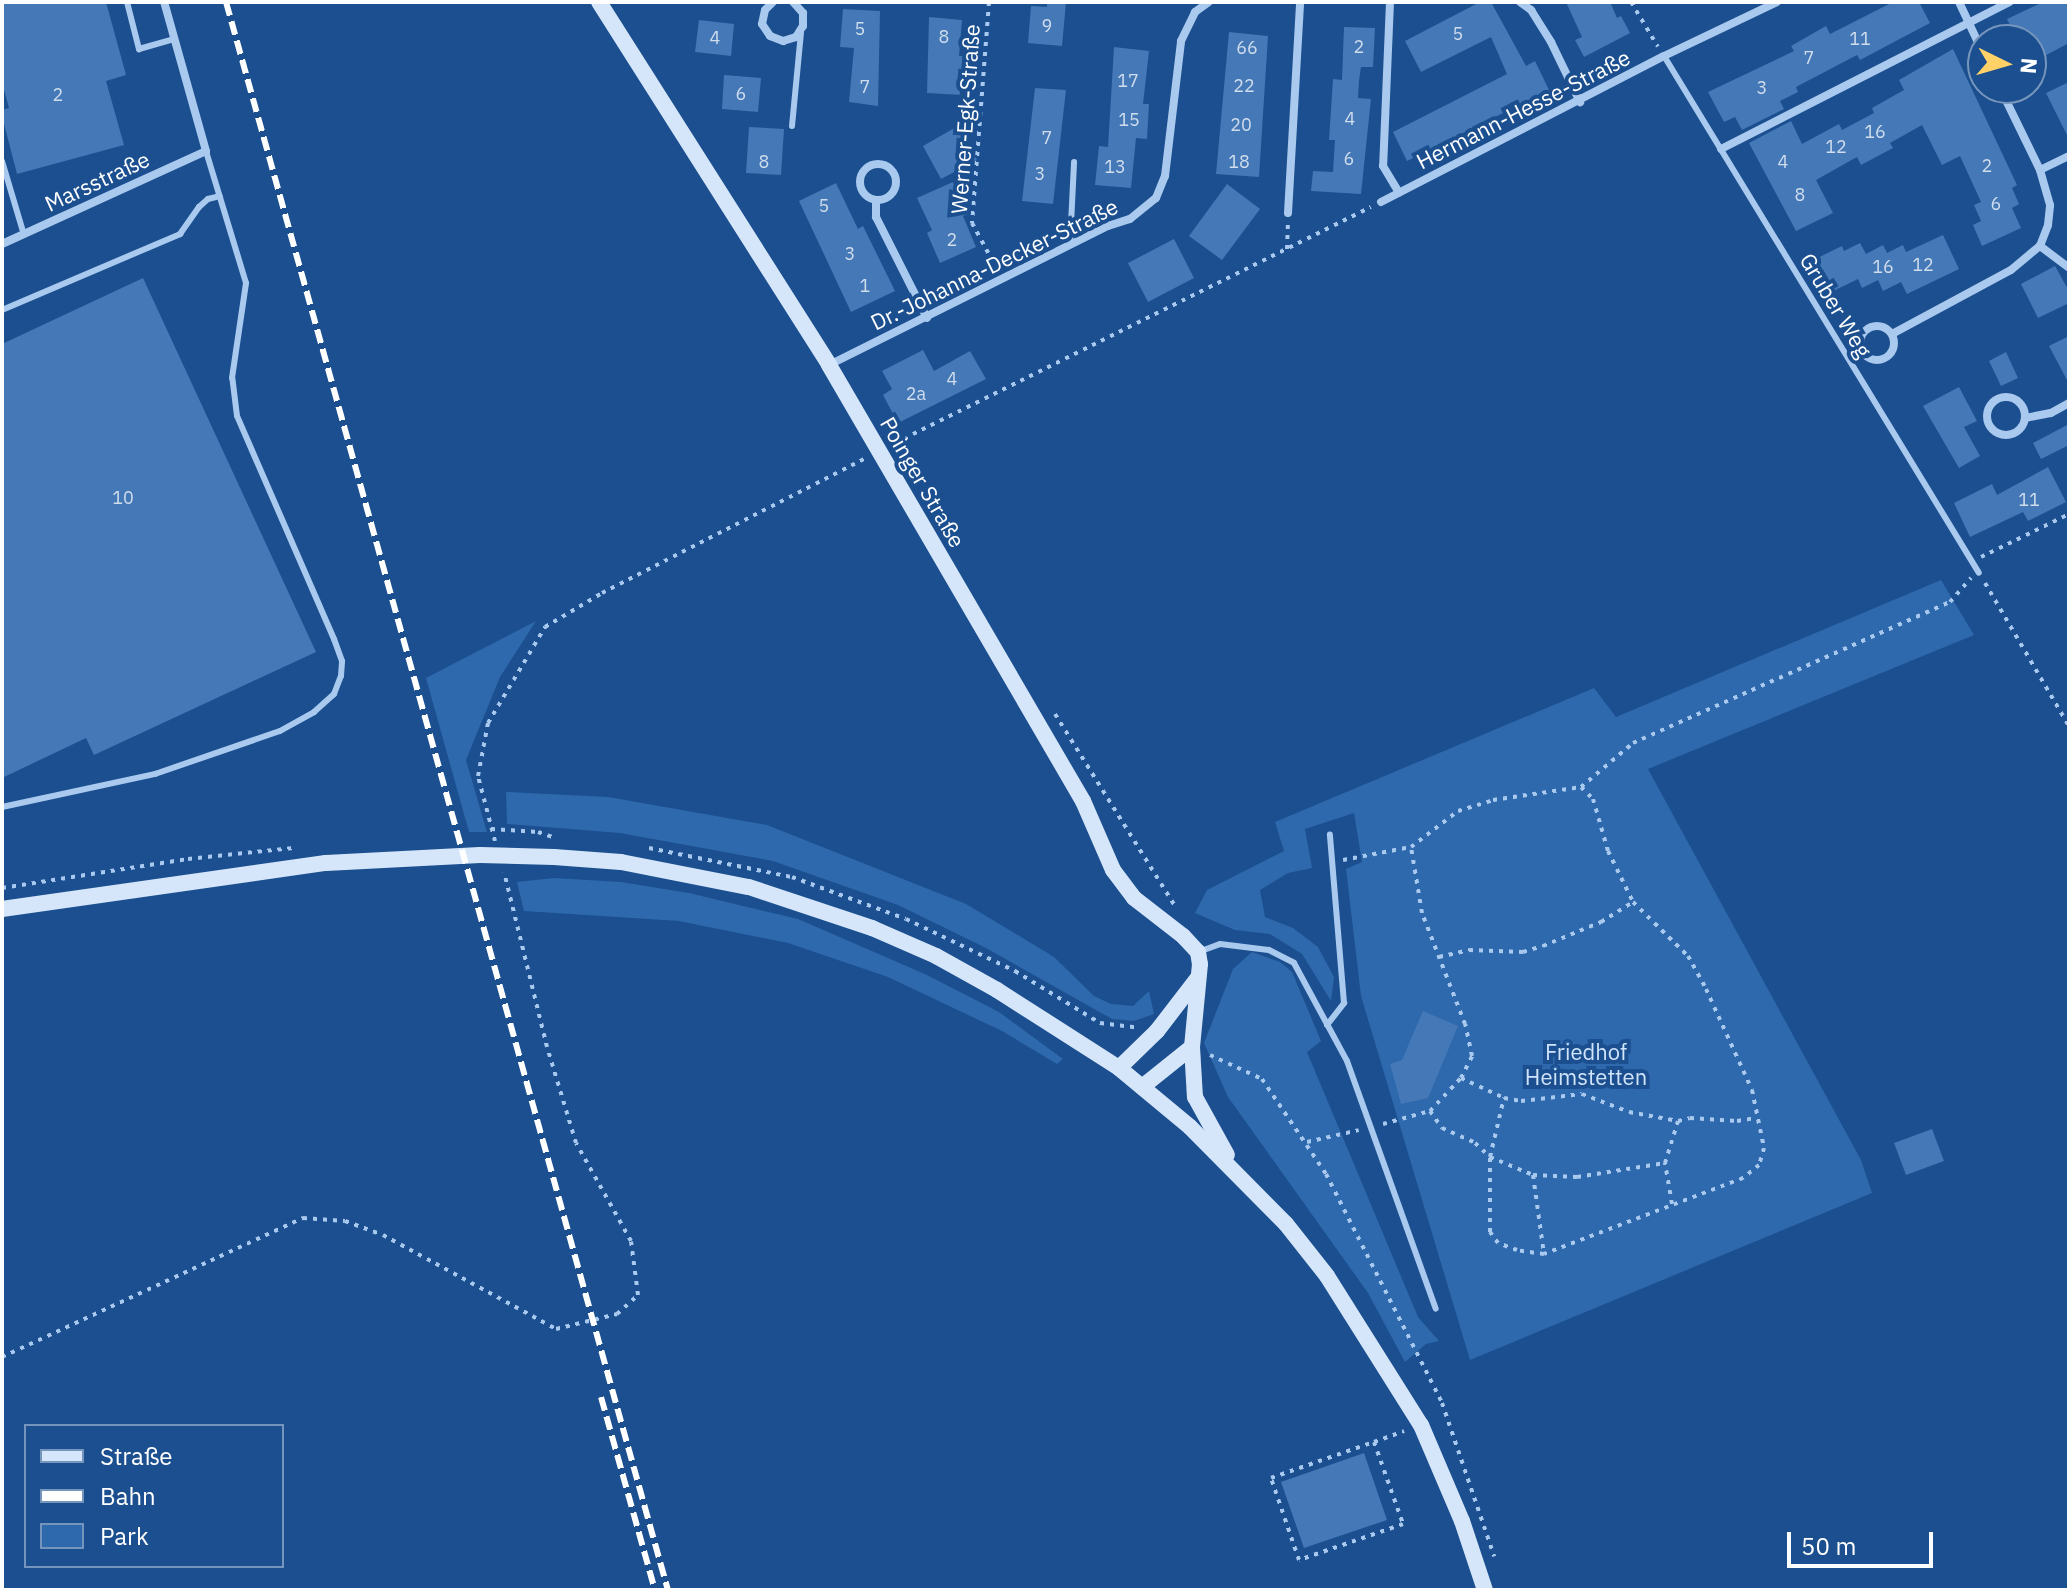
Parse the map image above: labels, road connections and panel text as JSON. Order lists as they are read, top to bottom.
{
  "streets": {
    "street": [
      "Hermann-Hesse-Straße",
      "Marsstraße",
      "Dr.-Johanna-Decker-Straße",
      "Poinger Straße"
    ],
    "lane": ["Gruber Weg"],
    "path": ["Werner-Egk-Straße"]
  },
  "crossings": [
    ["Hermann-Hesse-Straße", "Gruber Weg"],
    ["Werner-Egk-Straße", "Dr.-Johanna-Decker-Straße"],
    ["Dr.-Johanna-Decker-Straße", "Poinger Straße"]
  ],
  "parks": ["Friedhof Heimstetten"],
  "house_numbers": [
    "9",
    "5",
    "5",
    "8",
    "4",
    "11",
    "2",
    "66",
    "7",
    "17",
    "22",
    "7",
    "3",
    "6",
    "2",
    "4",
    "15",
    "20",
    "16",
    "7",
    "12",
    "6",
    "8",
    "18",
    "4",
    "2",
    "13",
    "3",
    "8",
    "6",
    "5",
    "2",
    "3",
    "12",
    "16",
    "1",
    "4",
    "2a",
    "10",
    "11"
  ],
  "legend": ["Straße", "Bahn", "Park"],
  "scale_bar": "50 m",
  "north": "right"
}
